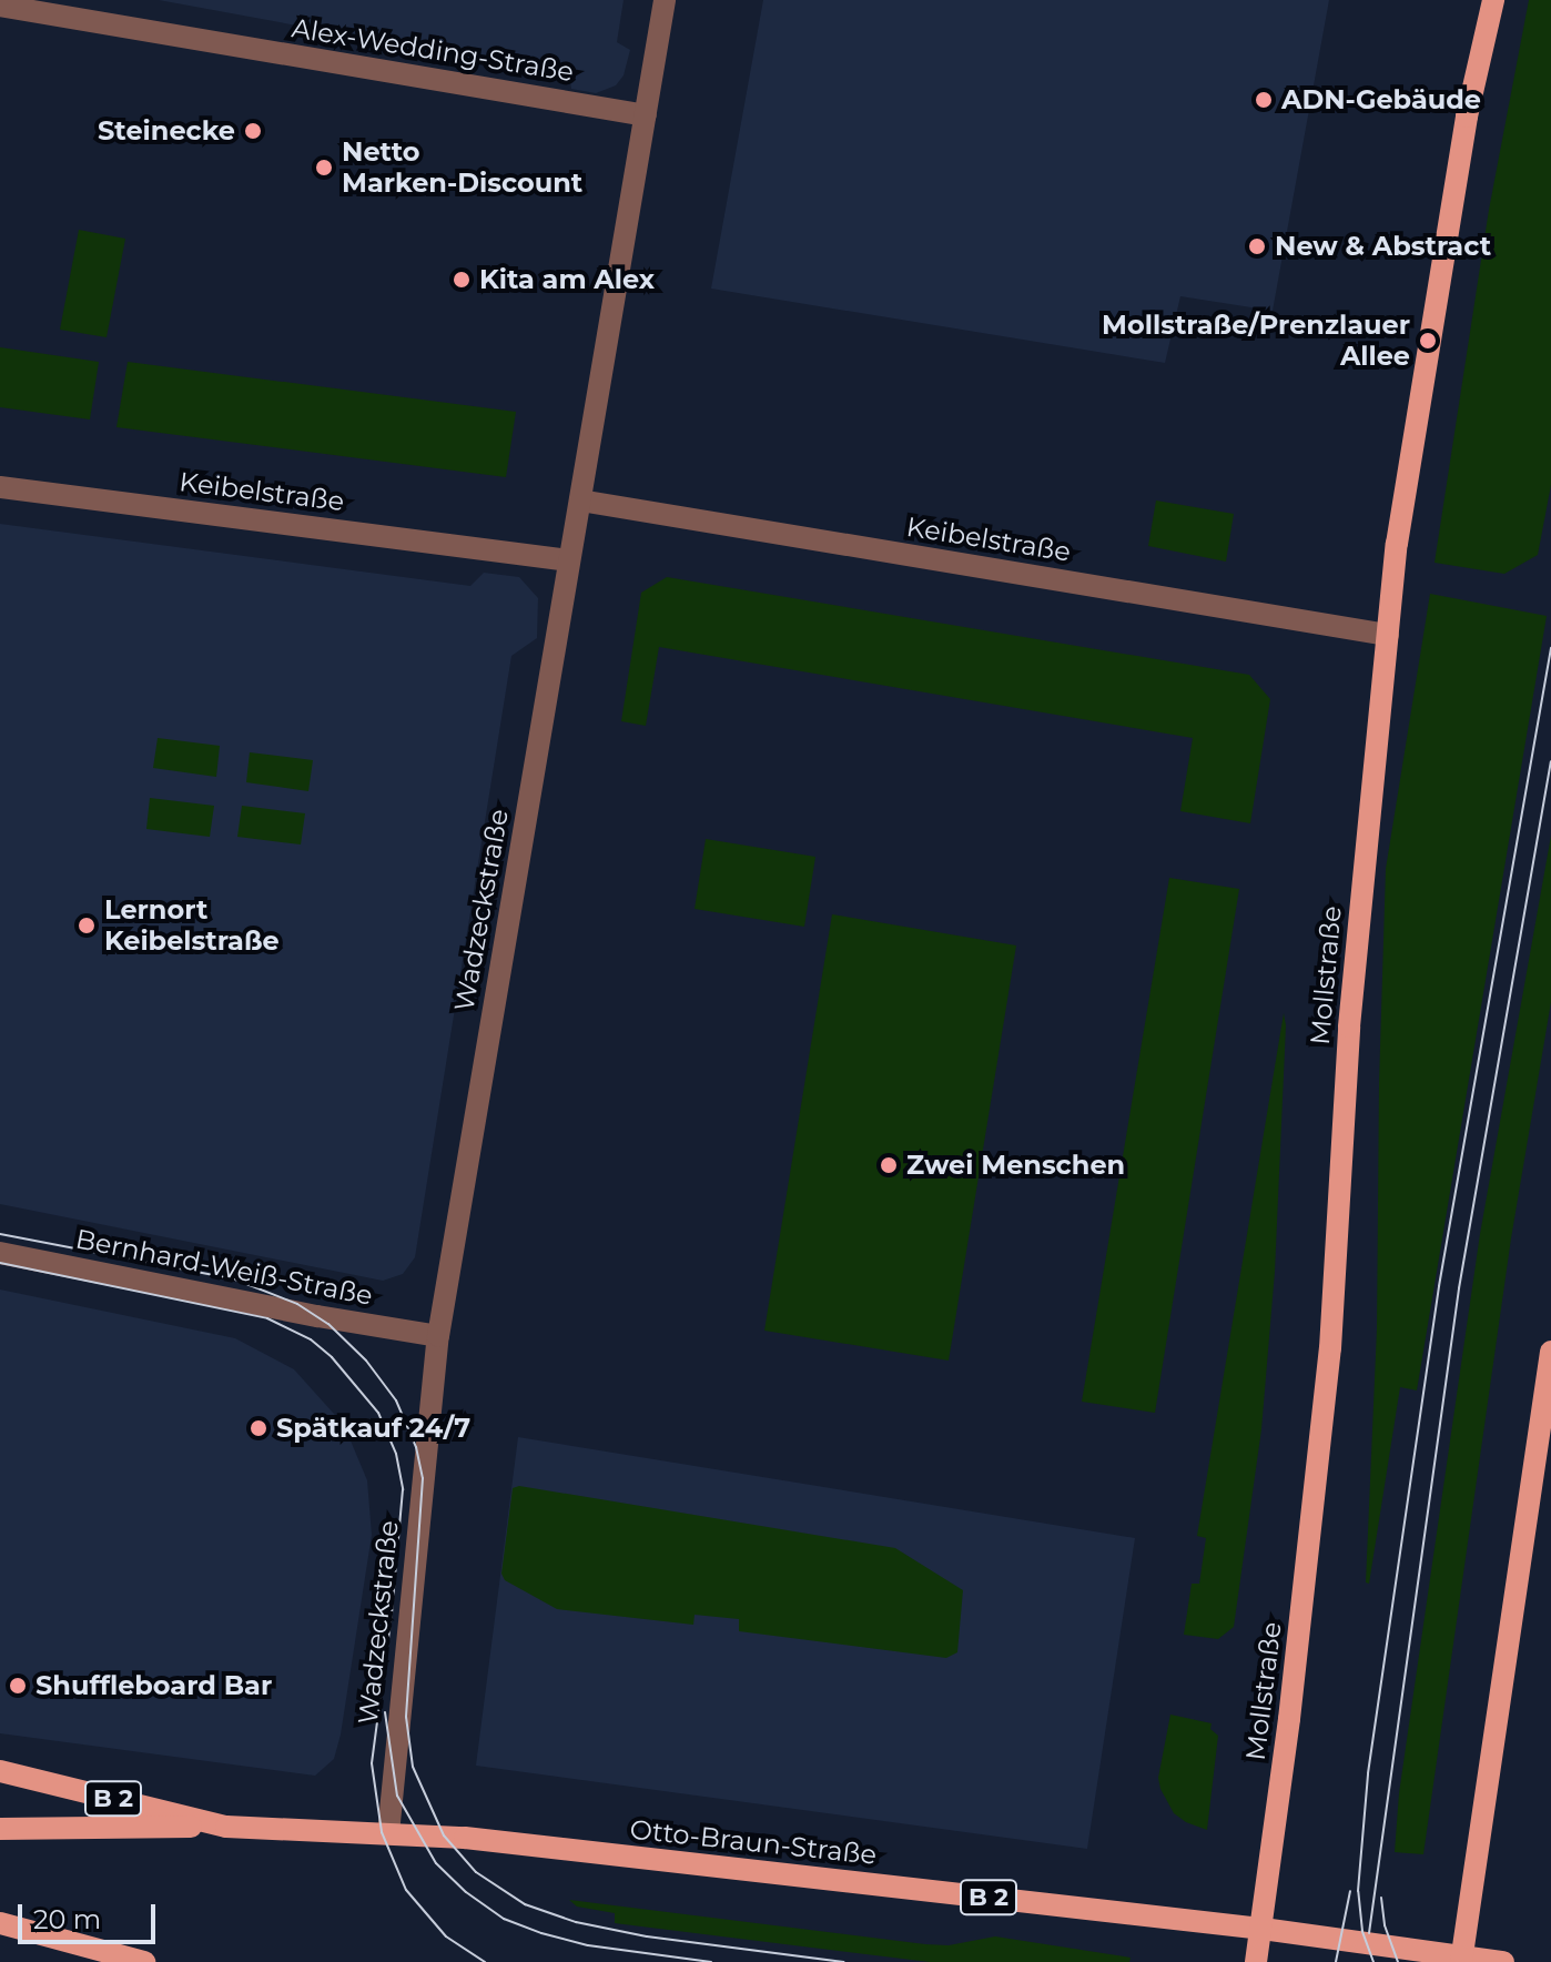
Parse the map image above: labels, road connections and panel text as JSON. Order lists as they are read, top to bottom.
{
  "streets": {
    "main road": ["Mollstraße", "B 2", "Otto-Braun-Straße"],
    "street": [
      "Alex-Wedding-Straße",
      "Keibelstraße",
      "Wadzeckstraße",
      "Bernhard-Weiß-Straße"
    ]
  },
  "crossings": [
    ["Alex-Wedding-Straße", "Wadzeckstraße"],
    ["Keibelstraße", "Wadzeckstraße"],
    ["Keibelstraße", "Mollstraße"],
    ["Wadzeckstraße", "Bernhard-Weiß-Straße"],
    ["Wadzeckstraße", "Otto-Braun-Straße"],
    ["Mollstraße", "Otto-Braun-Straße"]
  ],
  "places": [
    "ADN-Gebäude",
    "Steinecke",
    "Netto Marken-Discount",
    "New & Abstract",
    "Kita am Alex",
    "Mollstraße/Prenzlauer Allee",
    "Lernort Keibelstraße",
    "Zwei Menschen",
    "Spätkauf 24/7",
    "Shuffleboard Bar"
  ],
  "scale_bar": "20 m"
}
